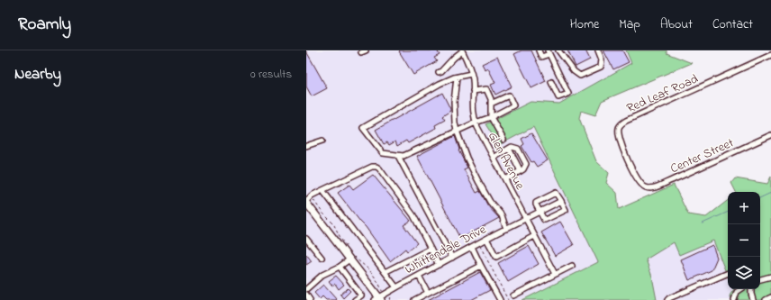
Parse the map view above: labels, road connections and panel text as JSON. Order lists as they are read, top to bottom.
{
  "streets": {
    "street": [
      "Red Leaf Road",
      "Center Street",
      "Glen Avenue",
      "Whittendale Drive"
    ]
  },
  "crossings": [
    ["Red Leaf Road", "Center Street"],
    ["Glen Avenue", "Whittendale Drive"]
  ],
  "page": {
    "header": "Roamly",
    "nav": [
      "Home",
      "Map",
      "About",
      "Contact"
    ],
    "heading": ["Nearby", "0 results"],
    "map_buttons": ["+", "−"]
  }
}
